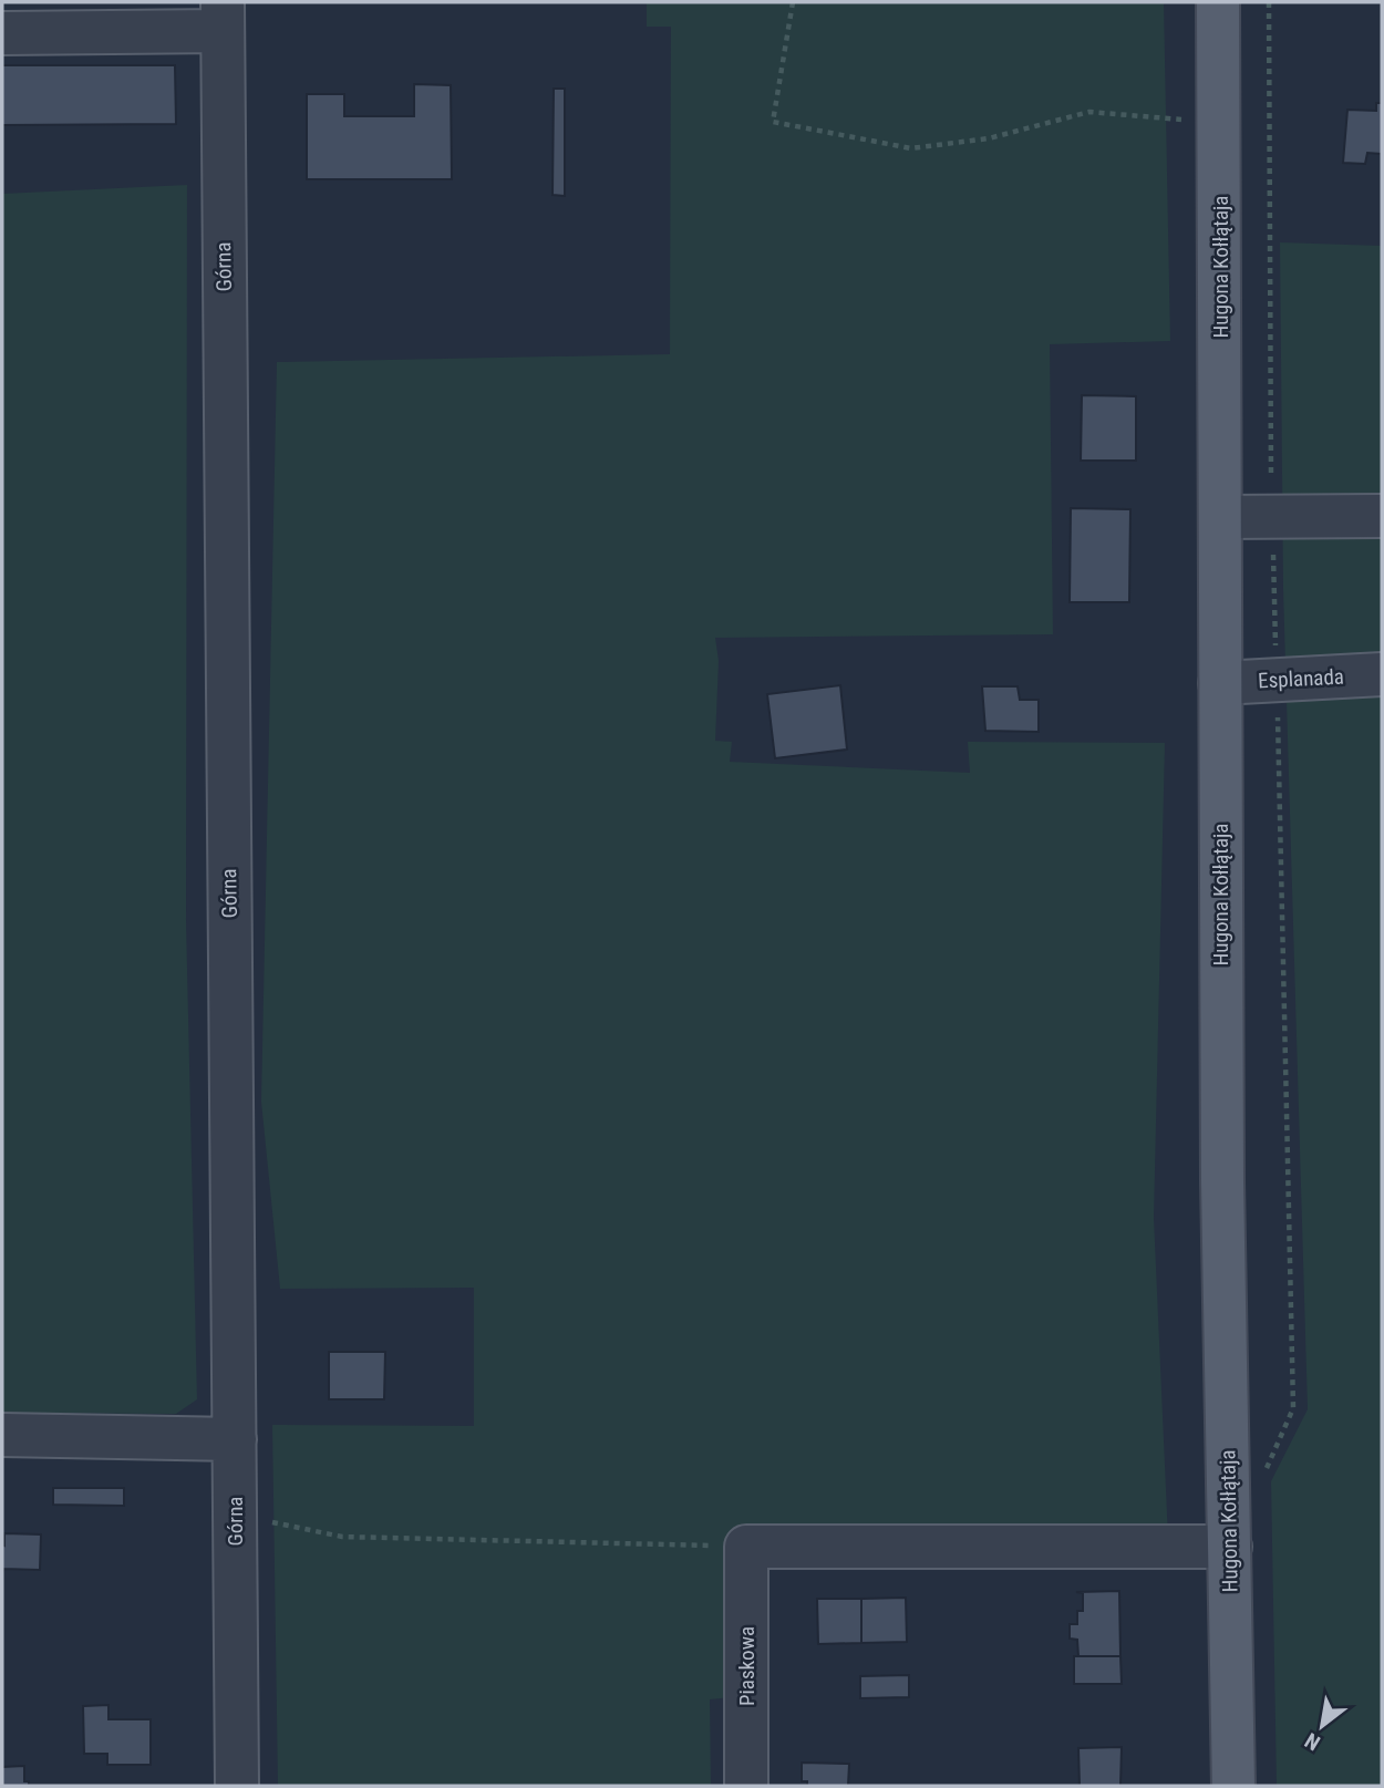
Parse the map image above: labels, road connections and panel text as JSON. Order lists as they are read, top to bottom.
{
  "streets": {
    "main road": ["Hugona Kołłątaja"],
    "street": ["Górna", "Esplanada", "Piaskowa"]
  },
  "crossings": [
    ["Hugona Kołłątaja", "Esplanada"]
  ],
  "north": "bottom left"
}
